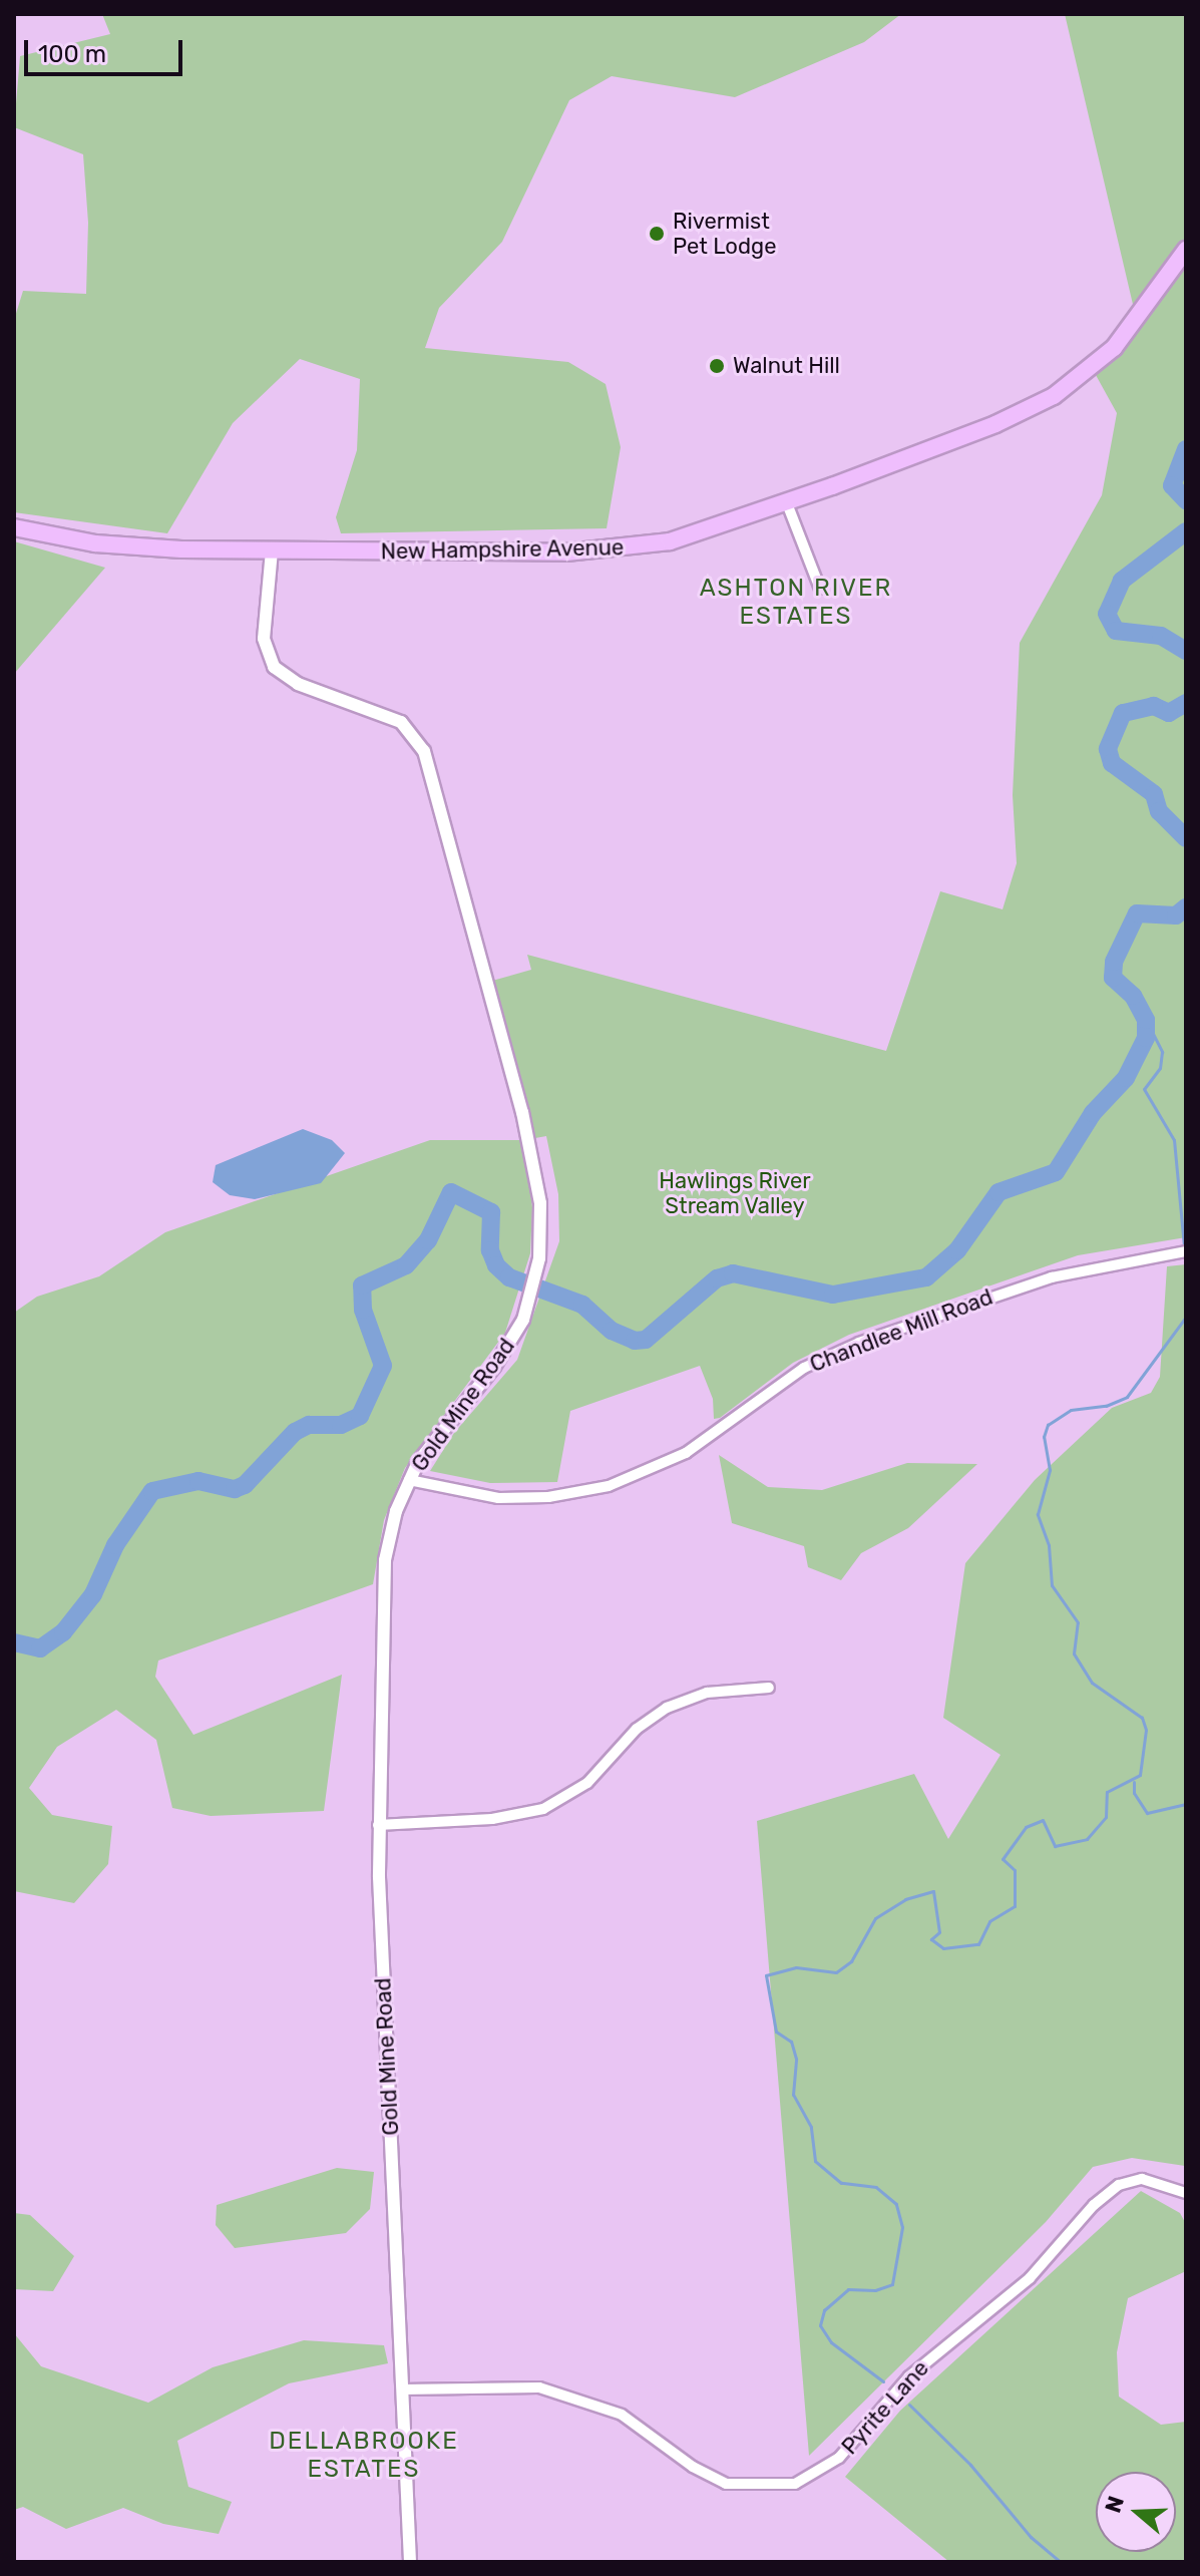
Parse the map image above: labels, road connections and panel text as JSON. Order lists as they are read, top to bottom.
{
  "streets": {
    "main road": ["New Hampshire Avenue"],
    "street": ["Chandlee Mill Road", "Gold Mine Road", "Pyrite Lane"]
  },
  "crossings": [
    ["New Hampshire Avenue", "Gold Mine Road"],
    ["Chandlee Mill Road", "Gold Mine Road"],
    ["Gold Mine Road", "Pyrite Lane"]
  ],
  "districts": ["ASHTON RIVER ESTATES", "DELLABROOKE ESTATES"],
  "parks": ["Hawlings River Stream Valley"],
  "places": ["Rivermist Pet Lodge", "Walnut Hill"],
  "scale_bar": "100 m",
  "north": "left"
}
